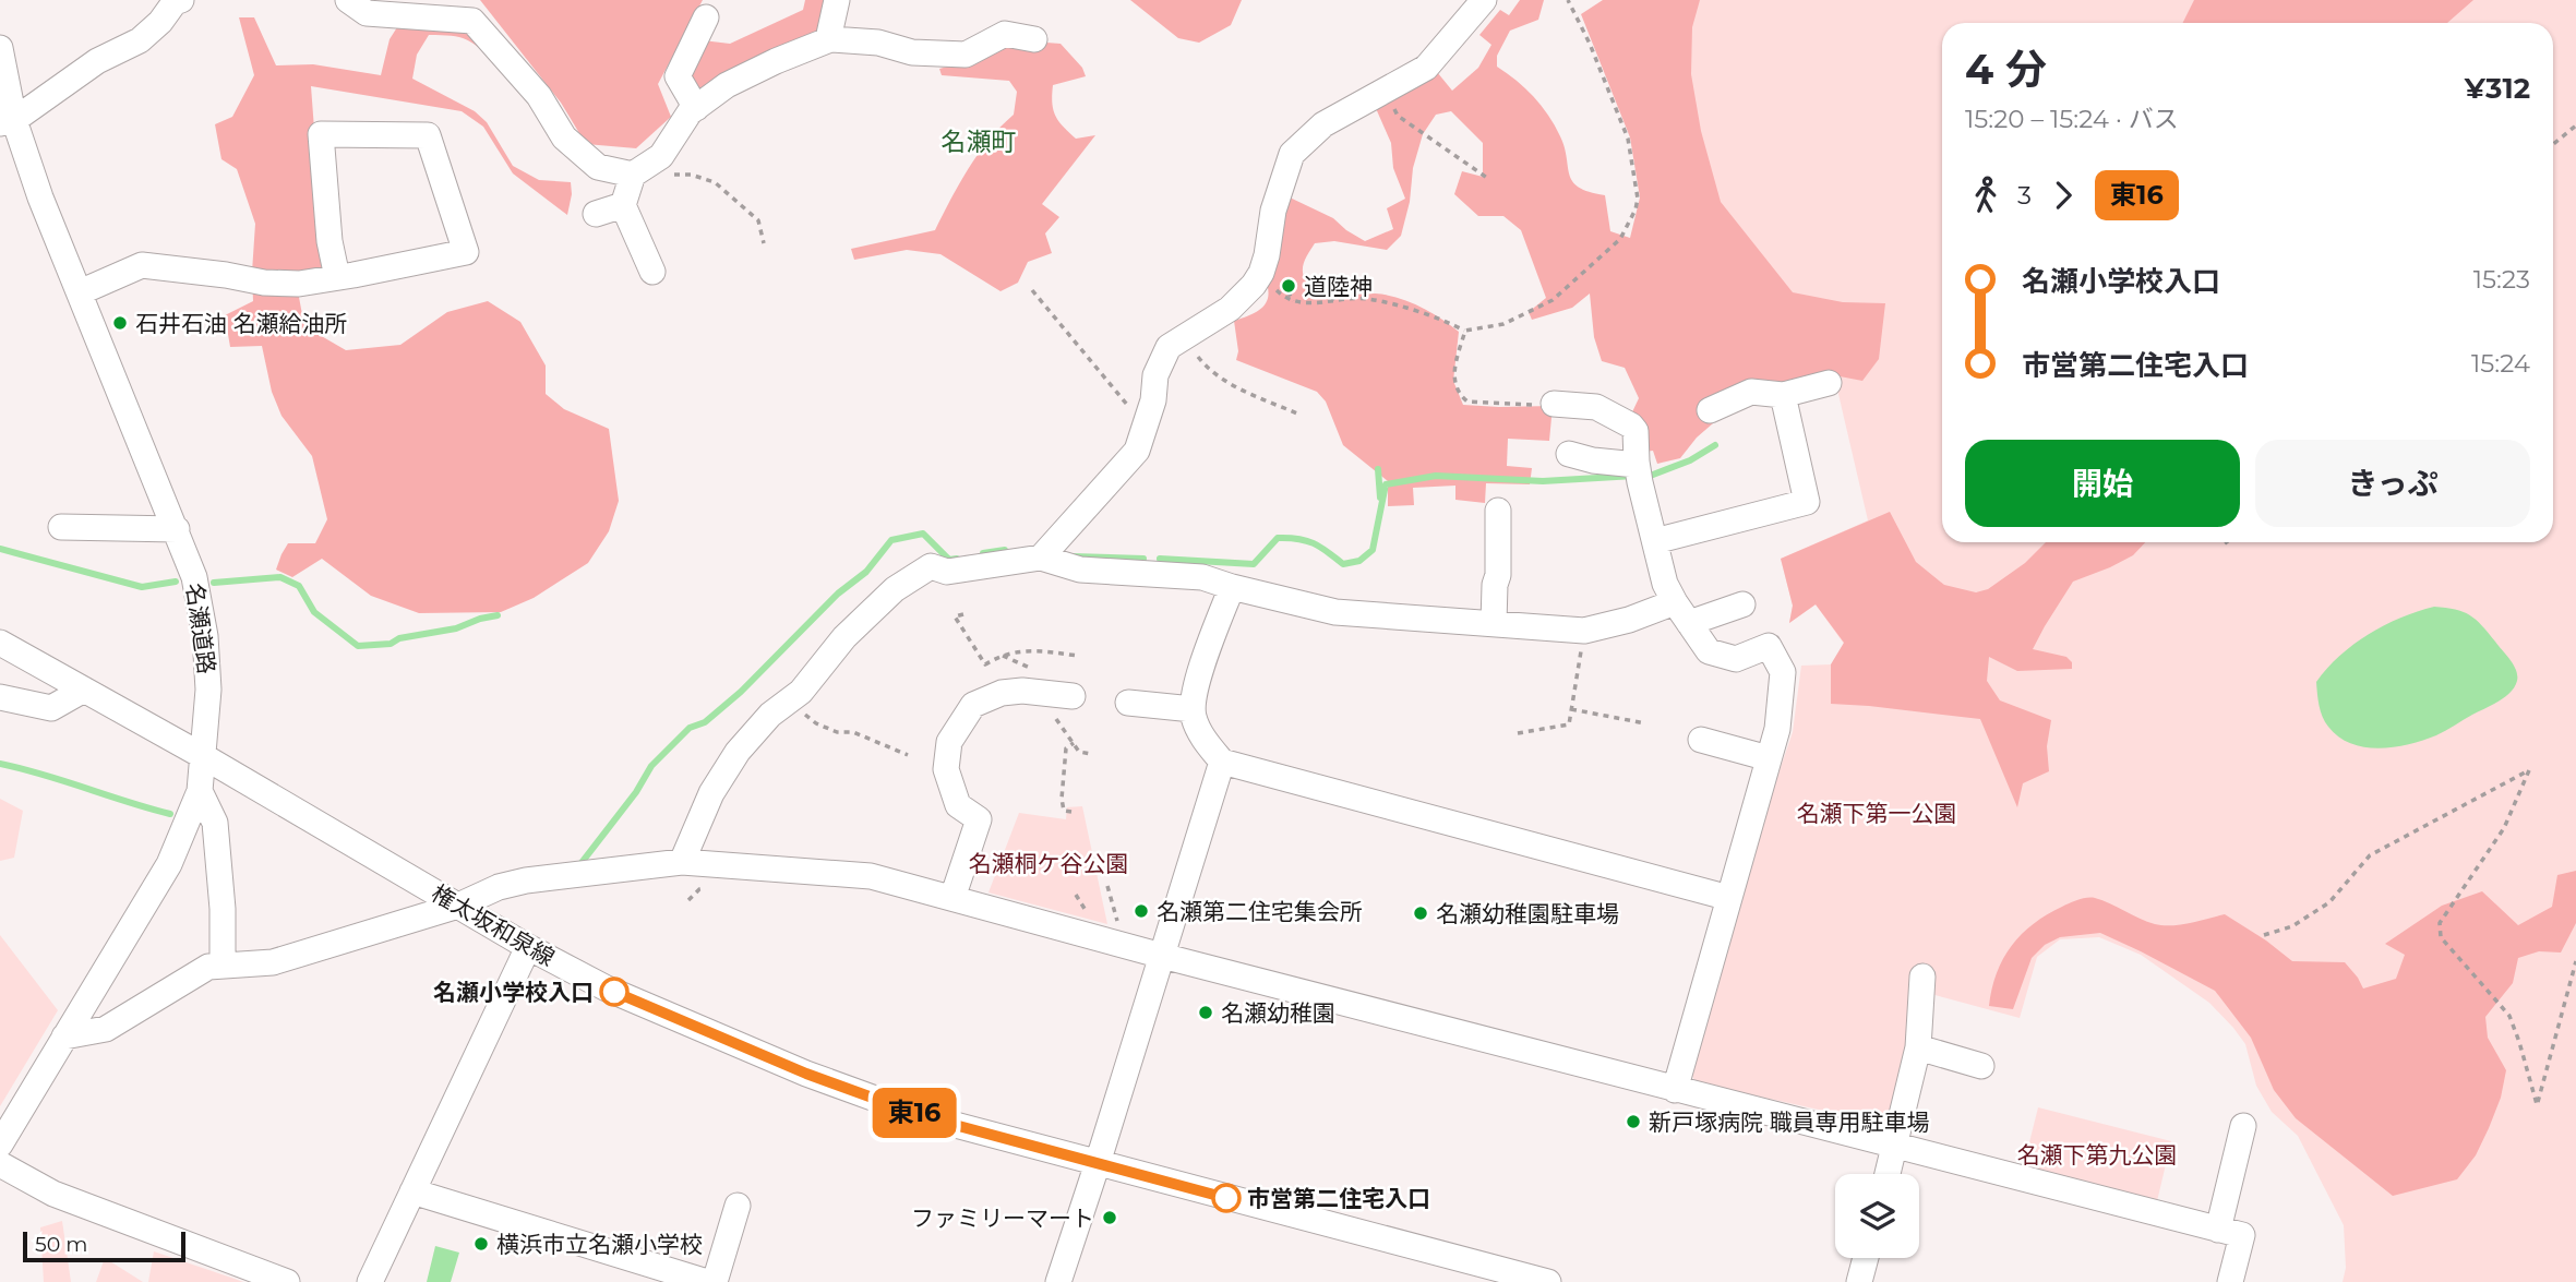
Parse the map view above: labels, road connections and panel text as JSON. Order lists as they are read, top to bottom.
{
  "streets": {
    "street": ["名瀬道路", "権太坂和泉線"]
  },
  "crossings": [
    ["名瀬道路", "権太坂和泉線"]
  ],
  "districts": ["名瀬町"],
  "parks": ["名瀬下第一公園", "名瀬桐ケ谷公園", "名瀬下第九公園"],
  "places": [
    "道陸神",
    "石井石油 名瀬給油所",
    "名瀬第二住宅集会所",
    "名瀬幼稚園駐車場",
    "名瀬小学校入口",
    "名瀬幼稚園",
    "新戸塚病院 職員専用駐車場",
    "市営第二住宅入口",
    "ファミリーマート",
    "横浜市立名瀬小学校"
  ],
  "lines": ["bus line 東16"],
  "scale_bar": "50 m",
  "page": {
    "on_map": "東16",
    "heading": ["4 分", "15:20 – 15:24 · バス", "¥312"],
    "legs": ["3", "東16"],
    "list": [
      {
        "name": "名瀬小学校入口",
        "value": "15:23"
      },
      {
        "name": "市営第二住宅入口",
        "value": "15:24"
      }
    ],
    "buttons": ["開始", "きっぷ"],
    "scale": "50 m"
  }
}
